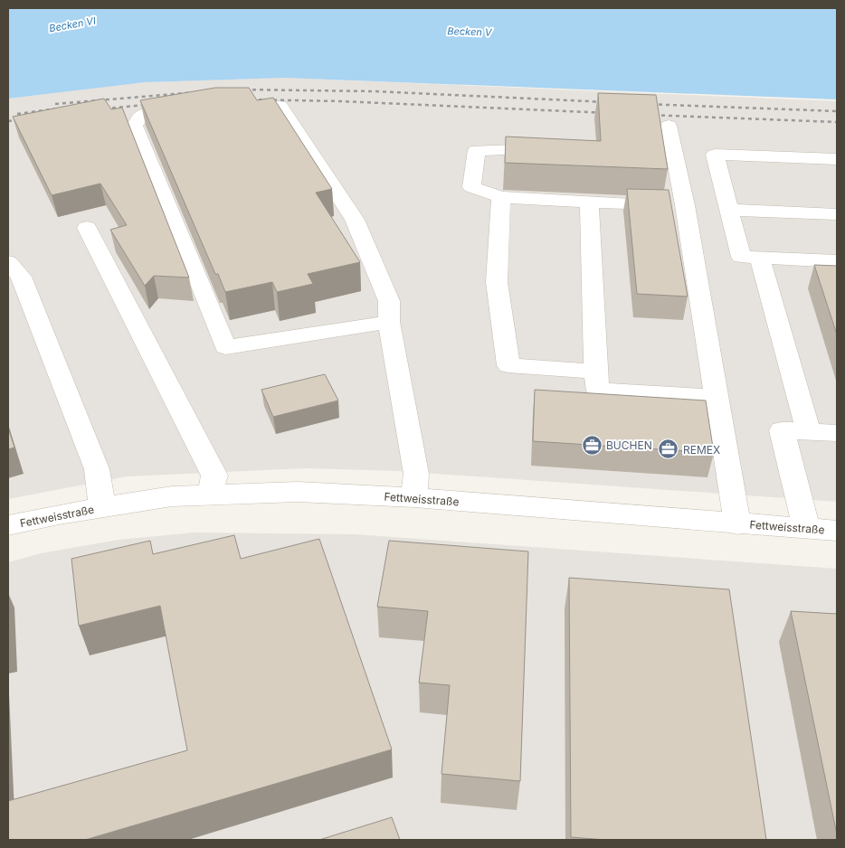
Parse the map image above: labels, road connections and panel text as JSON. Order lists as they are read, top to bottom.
{
  "streets": {
    "street": ["Fettweisstraße"]
  },
  "water": ["Becken VI", "Becken V"],
  "places": {
    "office": ["BUCHEN", "REMEX"]
  }
}
